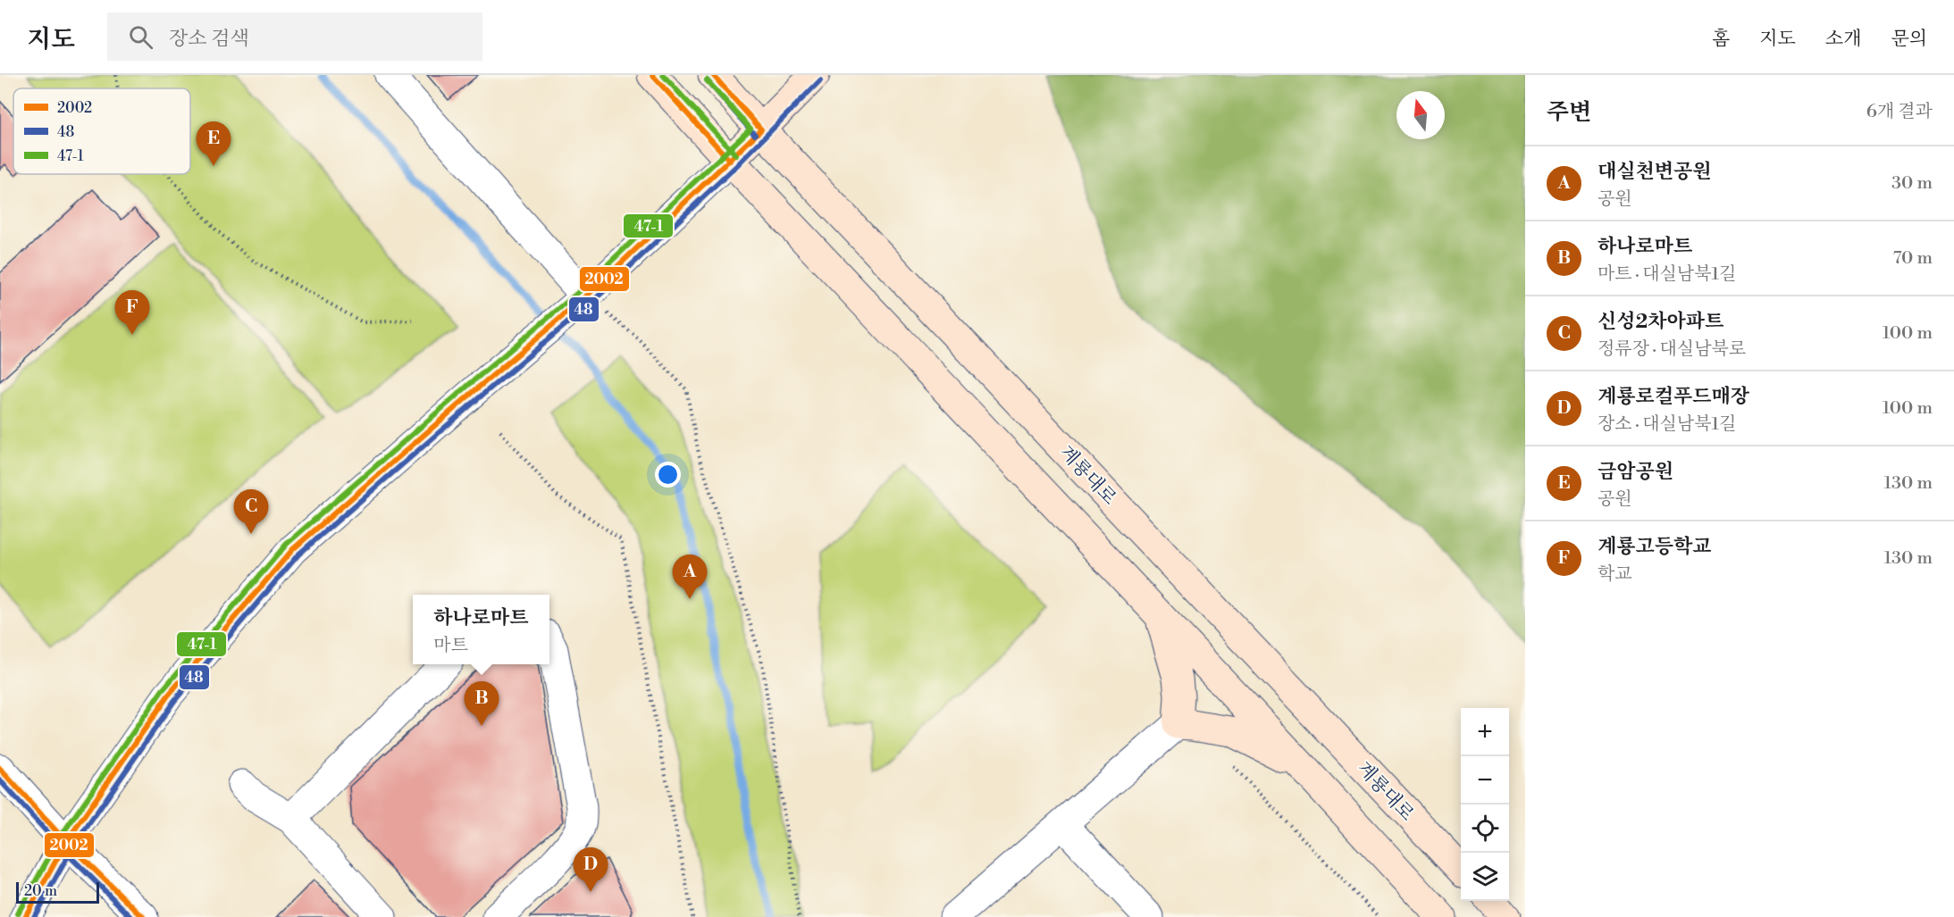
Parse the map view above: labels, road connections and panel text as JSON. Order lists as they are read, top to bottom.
{
  "streets": {
    "main road": ["계룡대로"]
  },
  "lines": ["transit line 2002", "transit line 47-1", "transit line 48"],
  "legend": ["2002", "48", "47-1"],
  "scale_bar": "20 m",
  "north": "top",
  "page": {
    "header": "지도",
    "search": "장소 검색",
    "nav": [
      "홈",
      "지도",
      "소개",
      "문의"
    ],
    "heading": ["주변", "6개 결과"],
    "pins": [
      "E",
      "F",
      "C",
      "A",
      "B",
      "D"
    ],
    "list": [
      {
        "mark": "A",
        "name": "대실천변공원",
        "note": "공원",
        "value": "30 m"
      },
      {
        "mark": "B",
        "name": "하나로마트",
        "note": "마트 · 대실남북1길",
        "value": "70 m"
      },
      {
        "mark": "C",
        "name": "신성2차아파트",
        "note": "정류장 · 대실남북로",
        "value": "100 m"
      },
      {
        "mark": "D",
        "name": "계룡로컬푸드매장",
        "note": "장소 · 대실남북1길",
        "value": "100 m"
      },
      {
        "mark": "E",
        "name": "금암공원",
        "note": "공원",
        "value": "130 m"
      },
      {
        "mark": "F",
        "name": "계룡고등학교",
        "note": "학교",
        "value": "130 m"
      }
    ],
    "popup": ["하나로마트", "마트"],
    "map_buttons": ["+", "−"],
    "scale": "20 m"
  }
}
